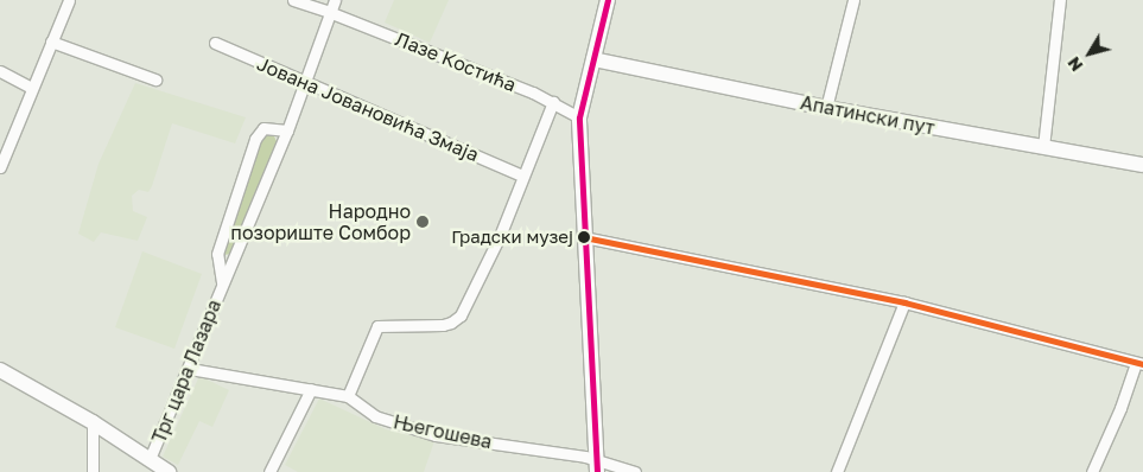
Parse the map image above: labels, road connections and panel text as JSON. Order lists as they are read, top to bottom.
{
  "streets": {
    "main road": ["Апатински пут"],
    "street": [
      "Лазе Костића",
      "Јована Јовановића Змаја",
      "Трг цара Лазара",
      "Његошева"
    ]
  },
  "crossings": [
    ["Трг цара Лазара", "Његошева"]
  ],
  "places": ["Народно позориште Сомбор", "Градски музеј"],
  "north": "bottom left"
}
